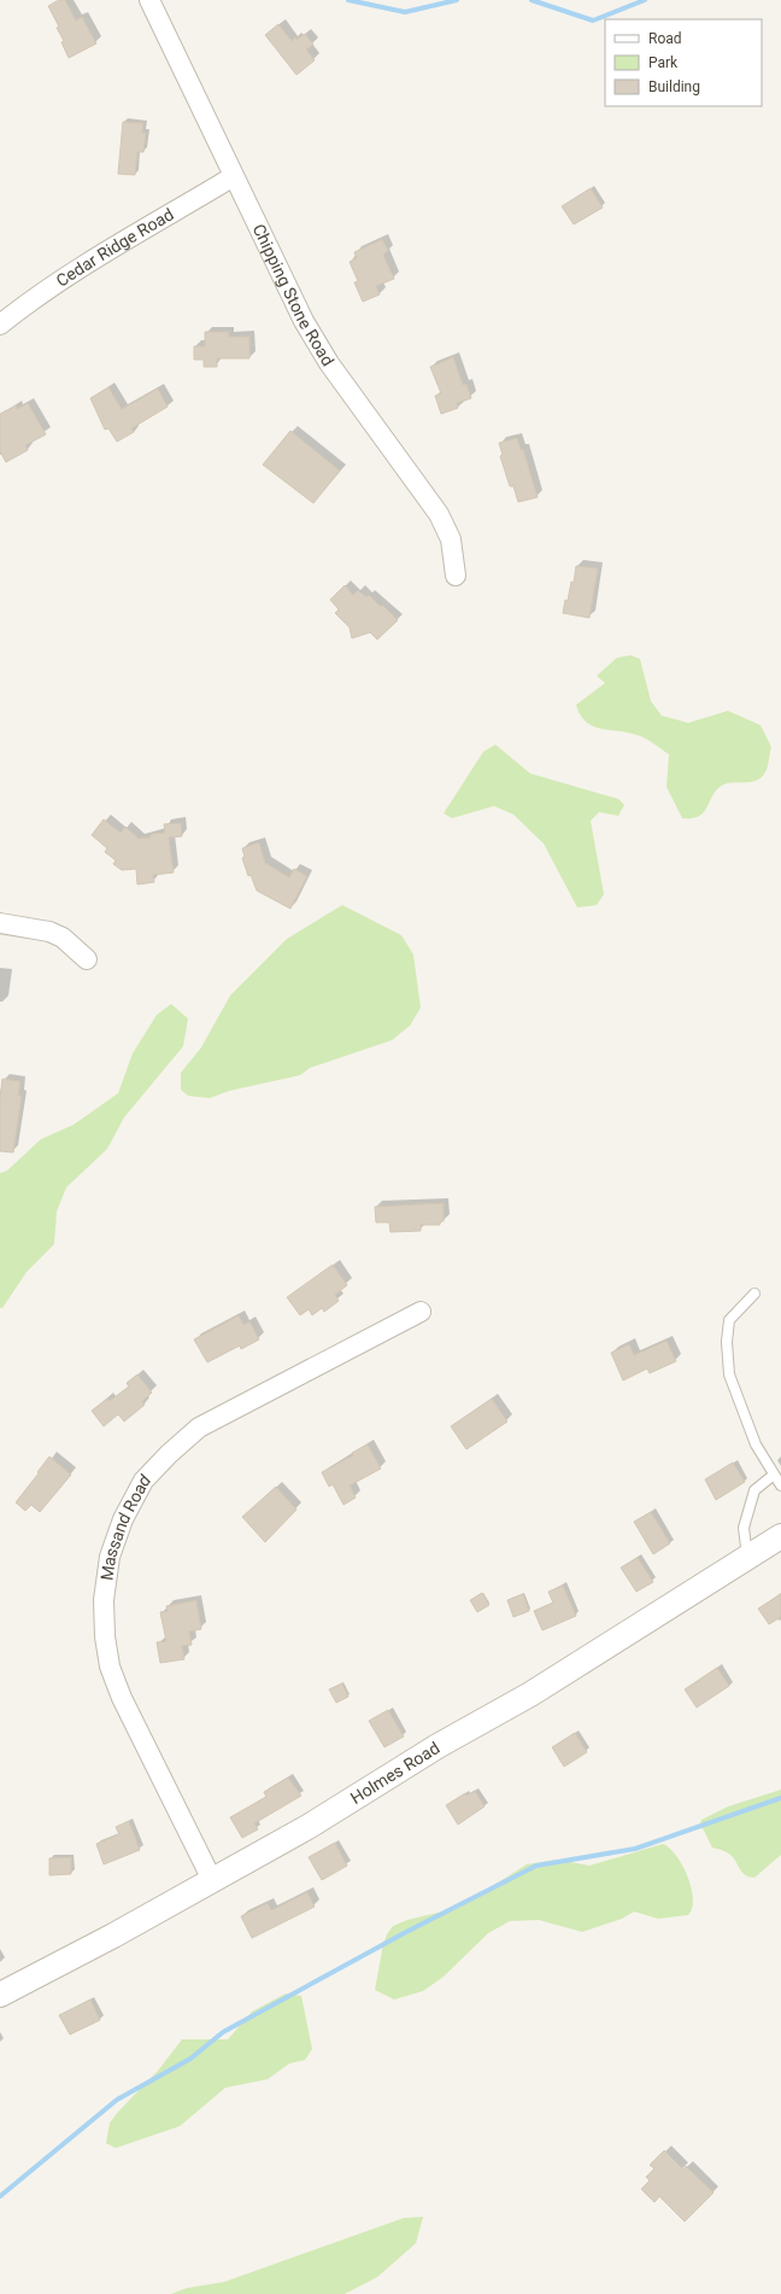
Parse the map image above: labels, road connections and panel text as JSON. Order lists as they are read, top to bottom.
{
  "streets": {
    "street": [
      "Cedar Ridge Road",
      "Chipping Stone Road",
      "Massand Road",
      "Holmes Road"
    ]
  },
  "crossings": [
    ["Cedar Ridge Road", "Chipping Stone Road"],
    ["Massand Road", "Holmes Road"]
  ],
  "legend": ["Road", "Park", "Building"]
}
